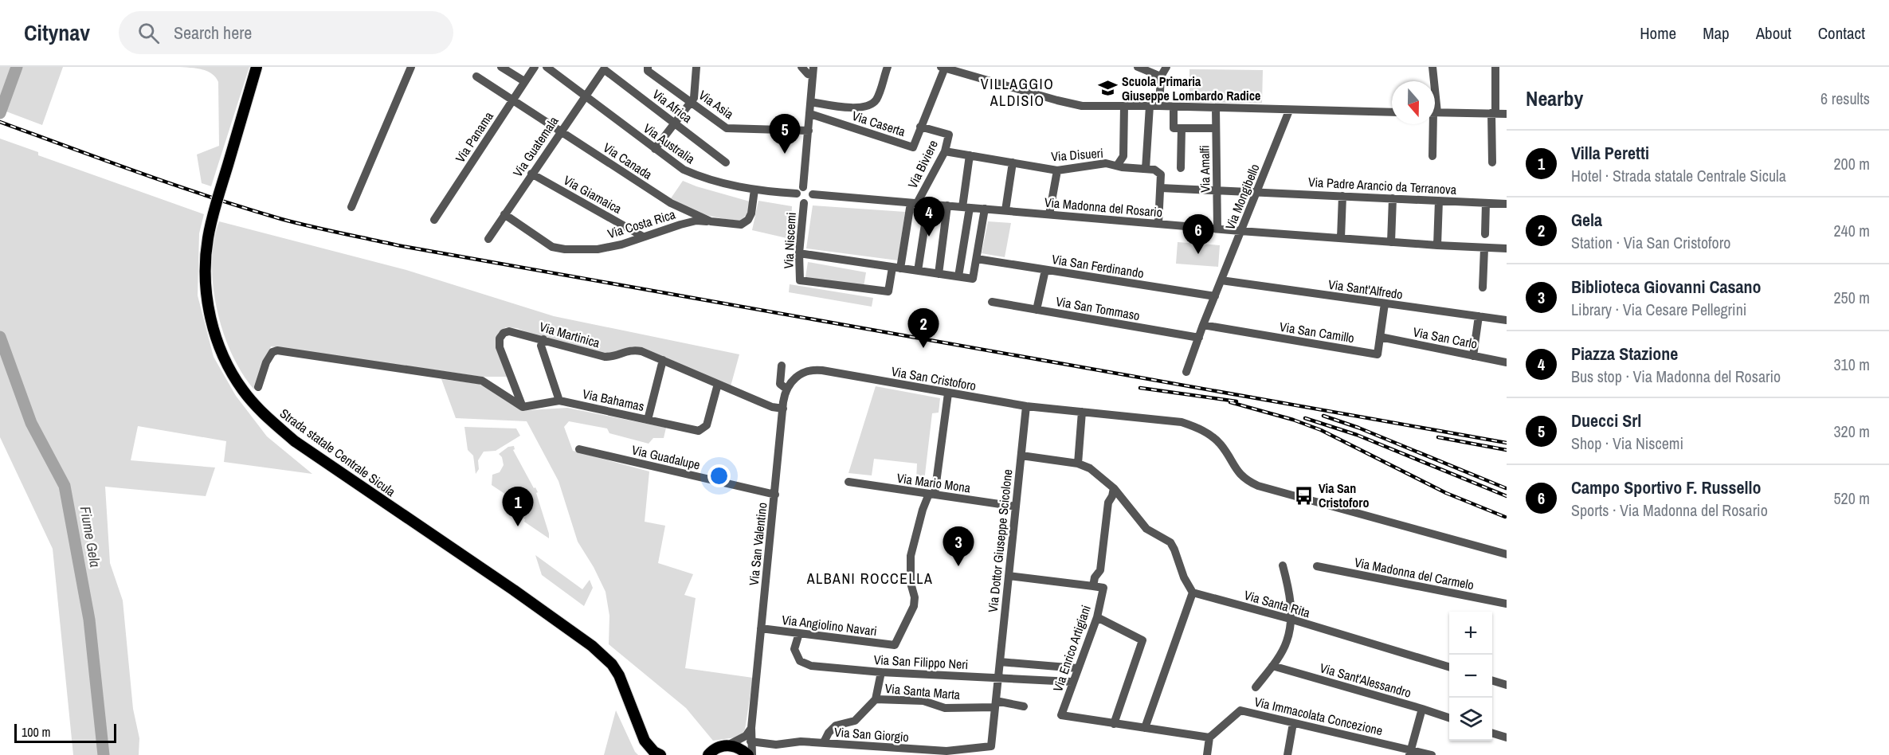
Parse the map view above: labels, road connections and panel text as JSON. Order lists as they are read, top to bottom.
{
  "streets": {
    "main road": ["Strada statale Centrale Sicula"],
    "street": [
      "Via Asia",
      "Via Africa",
      "Via Caserta",
      "Via Panama",
      "Via Australia",
      "Via Guatemala",
      "Via Disueri",
      "Via Canada",
      "Via Biviere",
      "Via Amalfi",
      "Via Padre Arancio da Terranova",
      "Via Giamaica",
      "Via Mongibello",
      "Via Madonna del Rosario",
      "Via Costa Rica",
      "Via Niscemi",
      "Via San Ferdinando",
      "Via Sant'Alfredo",
      "Via San Tommaso",
      "Via San Camillo",
      "Via Martinica",
      "Via San Carlo",
      "Via San Cristoforo",
      "Via Bahamas",
      "Via Guadalupe",
      "Via Mario Mona",
      "Via Dottor Giuseppe Scicolone",
      "Via San Valentino",
      "Via Madonna del Carmelo",
      "Via Santa Rita",
      "Via Angiolino Navari",
      "Via Enrico Artigiani",
      "Via San Filippo Neri",
      "Via Sant'Alessandro",
      "Via Santa Marta",
      "Via Immacolata Concezione",
      "Via San Giorgio"
    ]
  },
  "crossings": [
    ["Via Africa", "Via Guatemala"],
    ["Via Caserta", "Via Biviere"],
    ["Via Panama", "Via Canada"],
    ["Via Australia", "Via Guatemala"],
    ["Via Australia", "Via Canada"],
    ["Via Australia", "Via Madonna del Rosario"],
    ["Via Australia", "Via Niscemi"],
    ["Via Guatemala", "Via Canada"],
    ["Via Guatemala", "Via Giamaica"],
    ["Via Guatemala", "Via Costa Rica"],
    ["Via Disueri", "Via Biviere"],
    ["Via Canada", "Via Costa Rica"],
    ["Via Biviere", "Via Madonna del Rosario"],
    ["Via Biviere", "Via Niscemi"],
    ["Via Amalfi", "Via Padre Arancio da Terranova"],
    ["Via Amalfi", "Via Madonna del Rosario"],
    ["Via Padre Arancio da Terranova", "Via Mongibello"],
    ["Via Giamaica", "Via Costa Rica"],
    ["Via Mongibello", "Via Madonna del Rosario"],
    ["Via Mongibello", "Via San Ferdinando"],
    ["Via Mongibello", "Via Sant'Alfredo"],
    ["Via Mongibello", "Via San Tommaso"],
    ["Via Mongibello", "Via San Camillo"],
    ["Via Madonna del Rosario", "Via Niscemi"],
    ["Via Sant'Alfredo", "Via San Camillo"],
    ["Via San Camillo", "Via San Carlo"],
    ["Via Martinica", "Via Bahamas"],
    ["Via Martinica", "Via San Valentino"],
    ["Via San Cristoforo", "Via Dottor Giuseppe Scicolone"],
    ["Via San Cristoforo", "Via San Valentino"],
    ["Via Guadalupe", "Via San Valentino"],
    ["Via Mario Mona", "Via Dottor Giuseppe Scicolone"],
    ["Via Mario Mona", "Via Angiolino Navari"],
    ["Via Dottor Giuseppe Scicolone", "Via San Filippo Neri"],
    ["Via Dottor Giuseppe Scicolone", "Via Santa Marta"],
    ["Via Dottor Giuseppe Scicolone", "Via San Giorgio"],
    ["Via San Valentino", "Via Angiolino Navari"],
    ["Via San Valentino", "Via San Giorgio"],
    ["Via Angiolino Navari", "Via San Filippo Neri"],
    ["Via Enrico Artigiani", "Via San Filippo Neri"]
  ],
  "districts": ["VILLAGGIO ALDISIO", "ALBANI ROCCELLA"],
  "water": ["Fiume Gela"],
  "places": {
    "school or university": ["Scuola Primaria Giuseppe Lombardo Radice"],
    "bus stop": ["Via San Cristoforo"]
  },
  "scale_bar": "100 m",
  "north": "bottom",
  "page": {
    "header": "Citynav",
    "search": "Search here",
    "nav": [
      "Home",
      "Map",
      "About",
      "Contact"
    ],
    "heading": ["Nearby", "6 results"],
    "pins": [
      "5",
      "4",
      "6",
      "2",
      "1",
      "3"
    ],
    "list": [
      {
        "mark": "1",
        "name": "Villa Peretti",
        "note": "Hotel · Strada statale Centrale Sicula",
        "value": "200 m"
      },
      {
        "mark": "2",
        "name": "Gela",
        "note": "Station · Via San Cristoforo",
        "value": "240 m"
      },
      {
        "mark": "3",
        "name": "Biblioteca Giovanni Casano",
        "note": "Library · Via Cesare Pellegrini",
        "value": "250 m"
      },
      {
        "mark": "4",
        "name": "Piazza Stazione",
        "note": "Bus stop · Via Madonna del Rosario",
        "value": "310 m"
      },
      {
        "mark": "5",
        "name": "Duecci Srl",
        "note": "Shop · Via Niscemi",
        "value": "320 m"
      },
      {
        "mark": "6",
        "name": "Campo Sportivo F. Russello",
        "note": "Sports · Via Madonna del Rosario",
        "value": "520 m"
      }
    ],
    "map_buttons": ["+", "−"],
    "scale": "100 m"
  }
}
